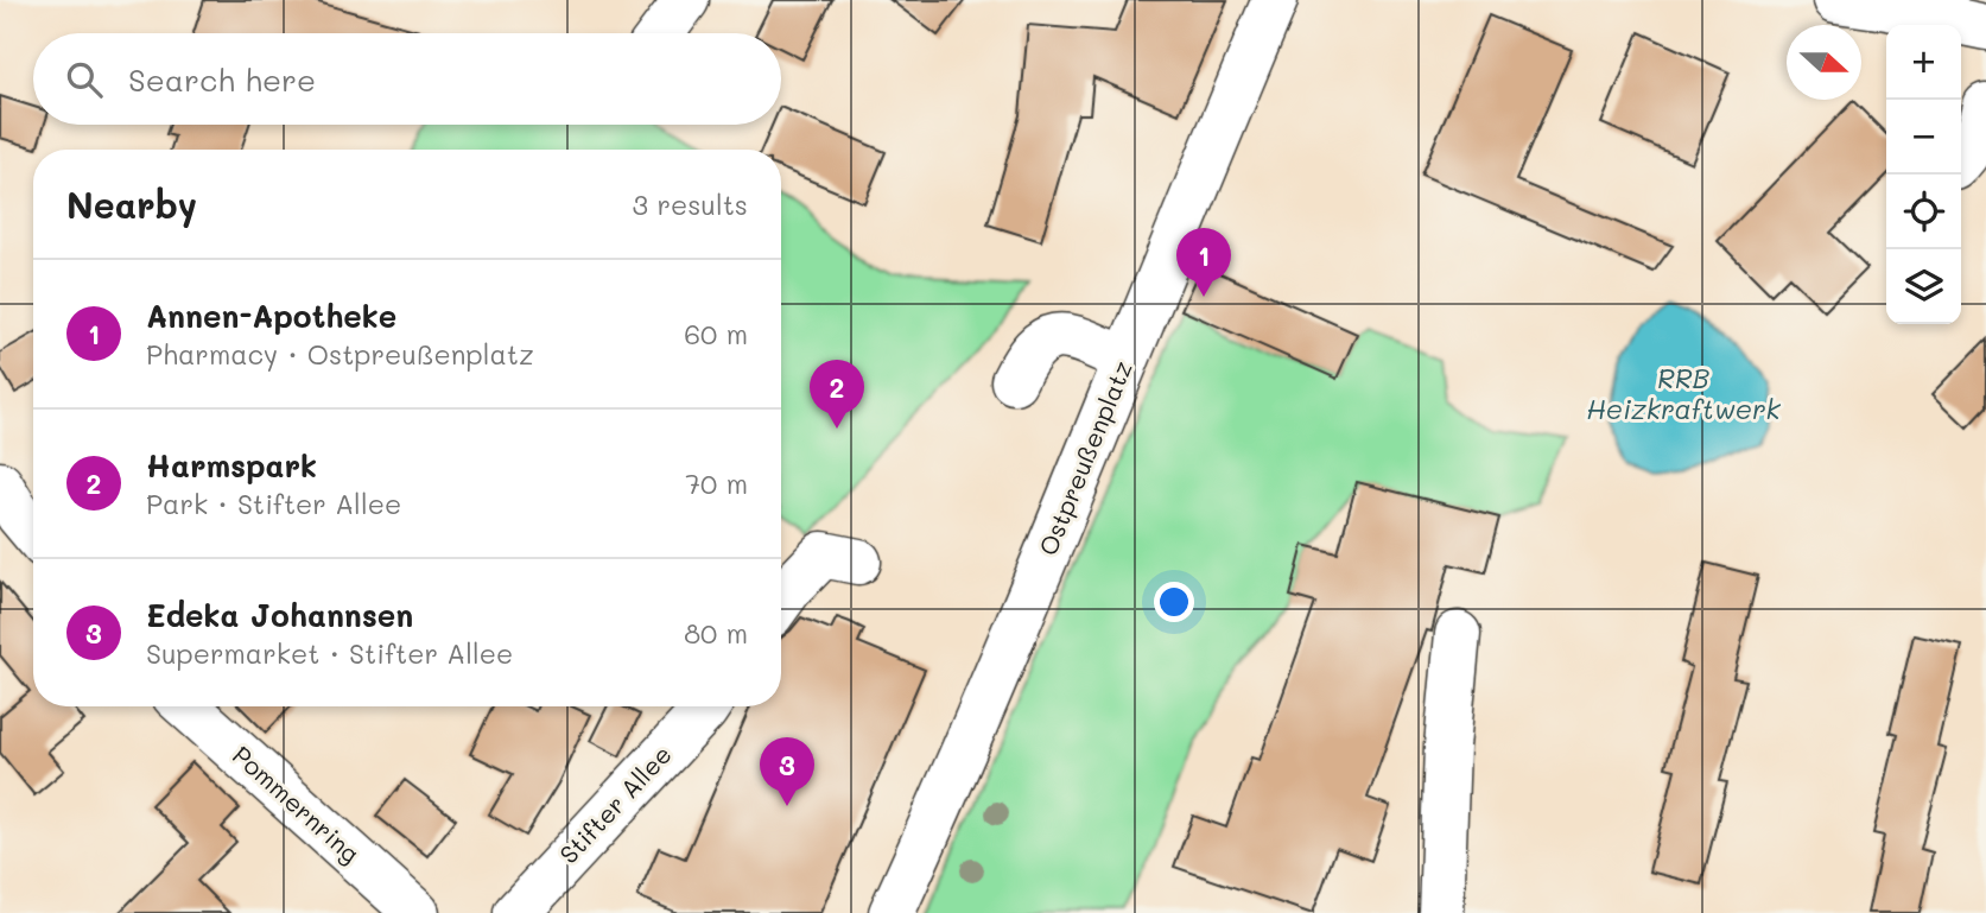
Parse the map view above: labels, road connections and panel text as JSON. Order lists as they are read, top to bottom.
{
  "streets": {
    "street": ["Ostpreußenplatz", "Pommernring", "Stifter Allee"]
  },
  "water": ["RRB Heizkraftwerk"],
  "north": "right",
  "page": {
    "map_buttons": ["+", "−"],
    "search": "Search here",
    "heading": ["Nearby", "3 results"],
    "pins": ["1", "2", "3"],
    "list": [
      {
        "mark": "1",
        "name": "Annen-Apotheke",
        "note": "Pharmacy · Ostpreußenplatz",
        "value": "60 m"
      },
      {
        "mark": "2",
        "name": "Harmspark",
        "note": "Park · Stifter Allee",
        "value": "70 m"
      },
      {
        "mark": "3",
        "name": "Edeka Johannsen",
        "note": "Supermarket · Stifter Allee",
        "value": "80 m"
      }
    ]
  }
}
